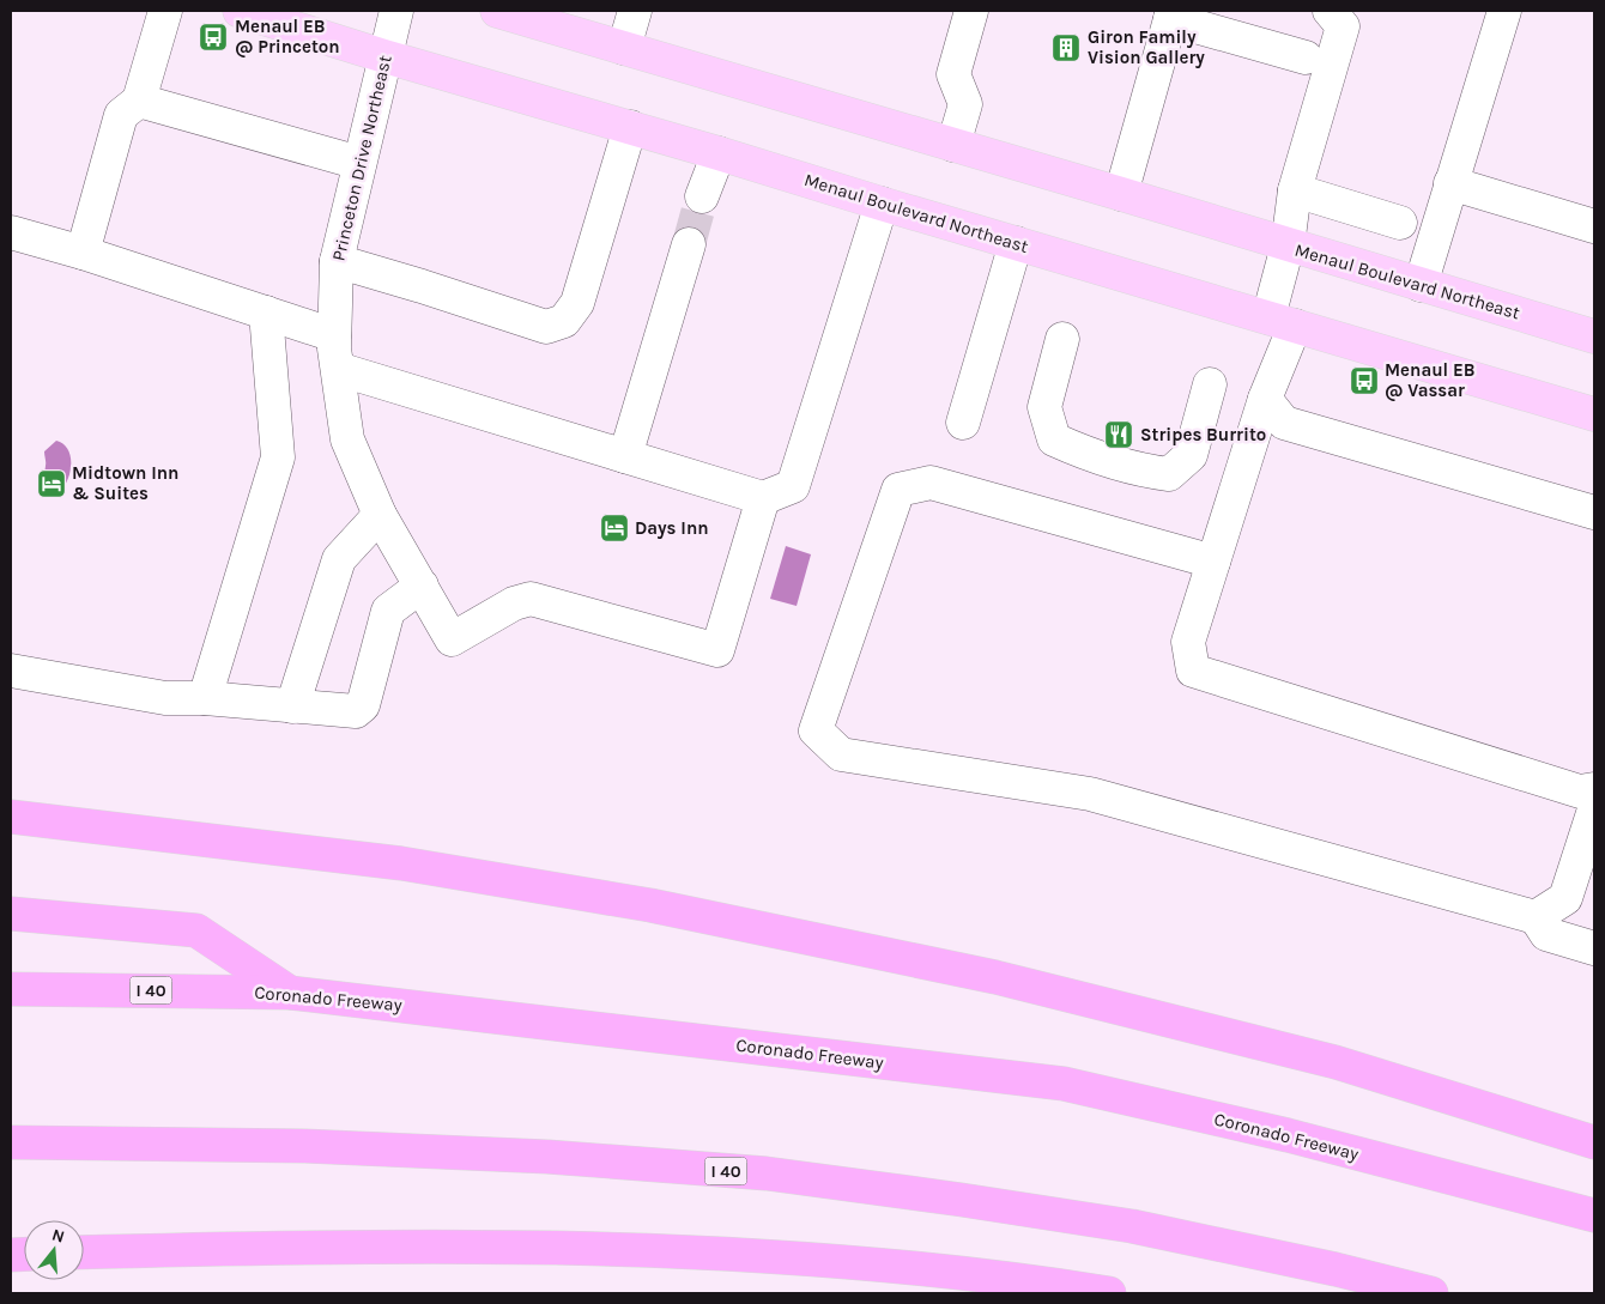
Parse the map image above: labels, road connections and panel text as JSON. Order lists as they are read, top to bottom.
{
  "streets": {
    "highway": ["I 40", "Coronado Freeway"],
    "main road": ["Menaul Boulevard Northeast"],
    "street": ["Princeton Drive Northeast"]
  },
  "crossings": [
    ["Princeton Drive Northeast", "Menaul Boulevard Northeast"]
  ],
  "places": {
    "bus stop": ["Menaul EB @ Princeton", "Menaul EB @ Vassar"],
    "building": ["Giron Family Vision Gallery"],
    "restaurant": ["Stripes Burrito"],
    "hotel": ["Midtown Inn & Suites", "Days Inn"]
  },
  "north": "top"
}
